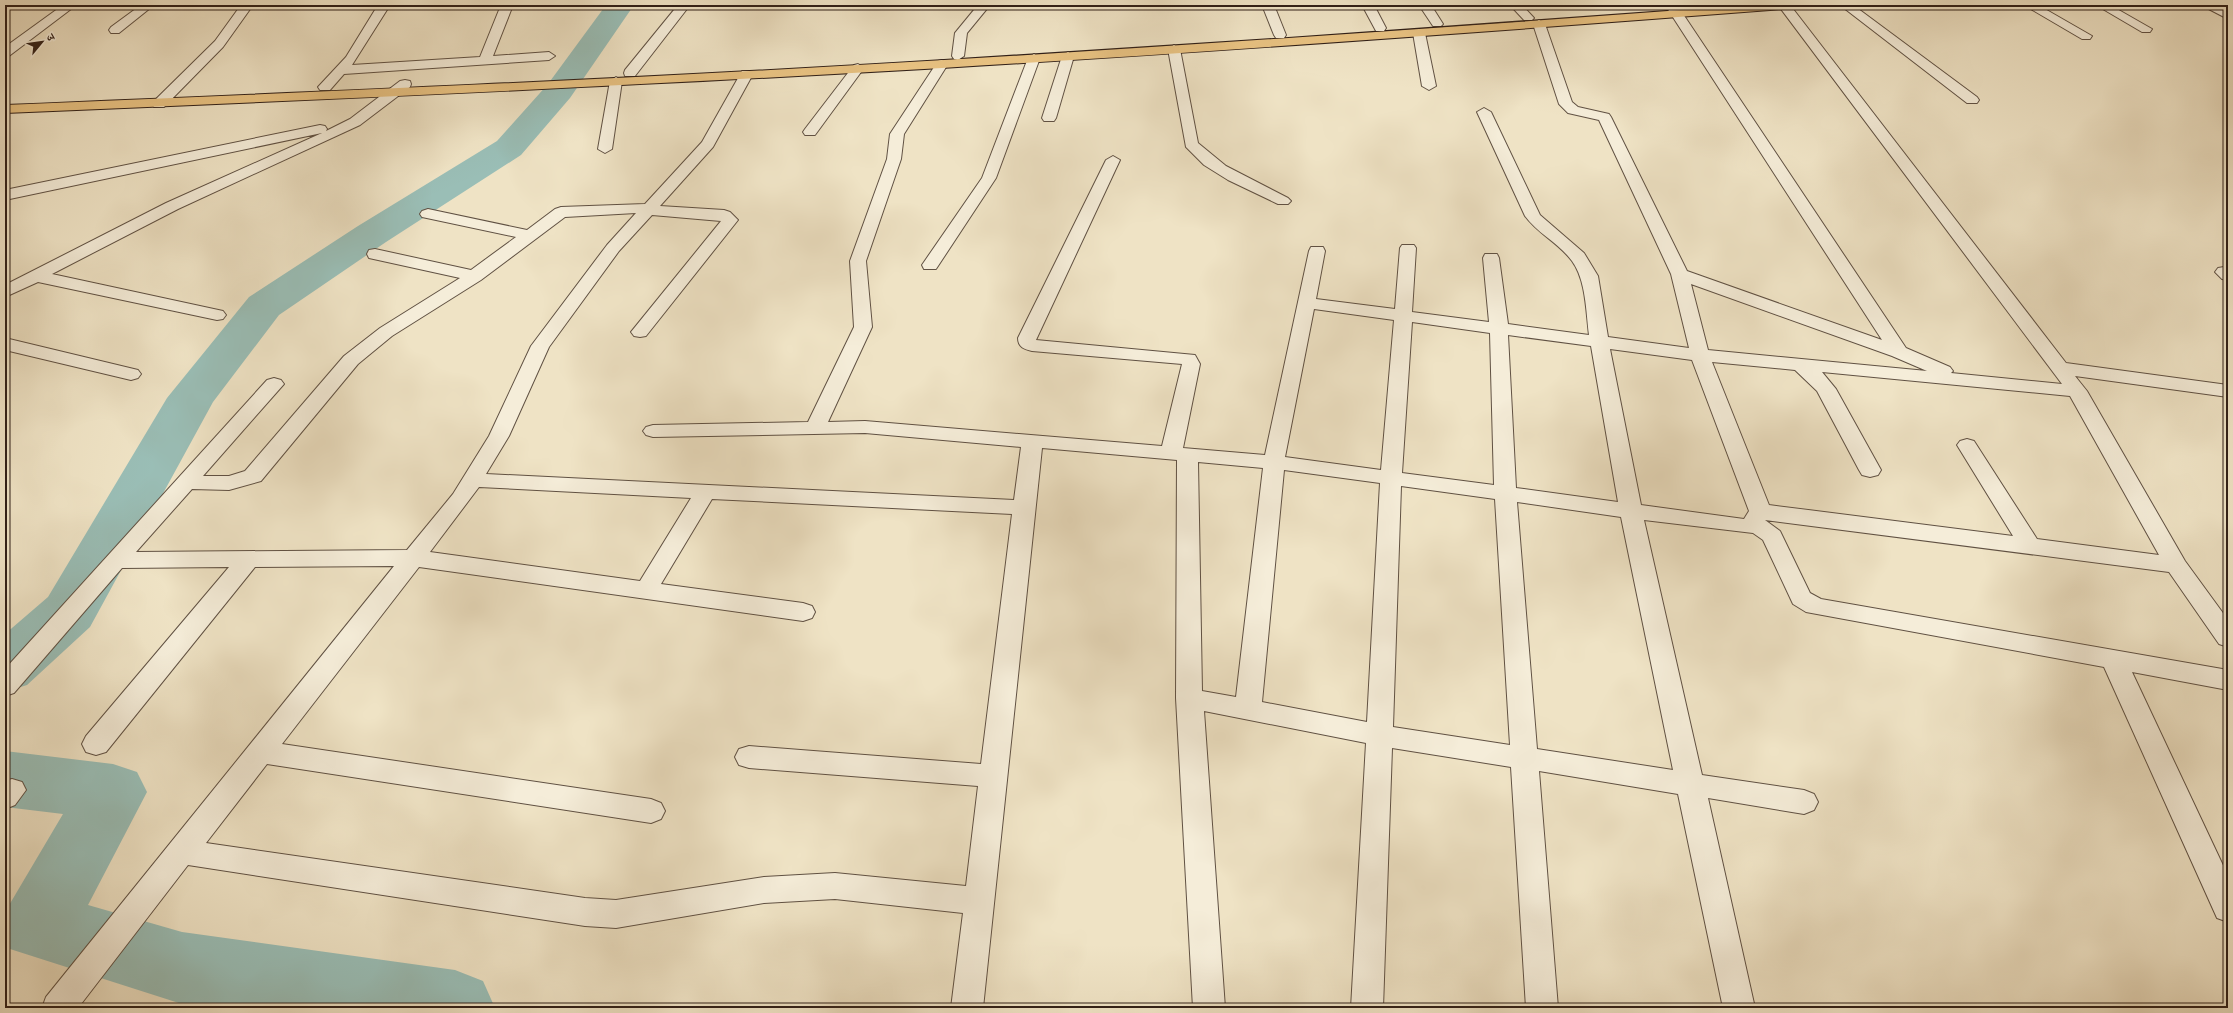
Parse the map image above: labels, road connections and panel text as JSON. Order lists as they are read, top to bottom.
{
  "north": "top right"
}
